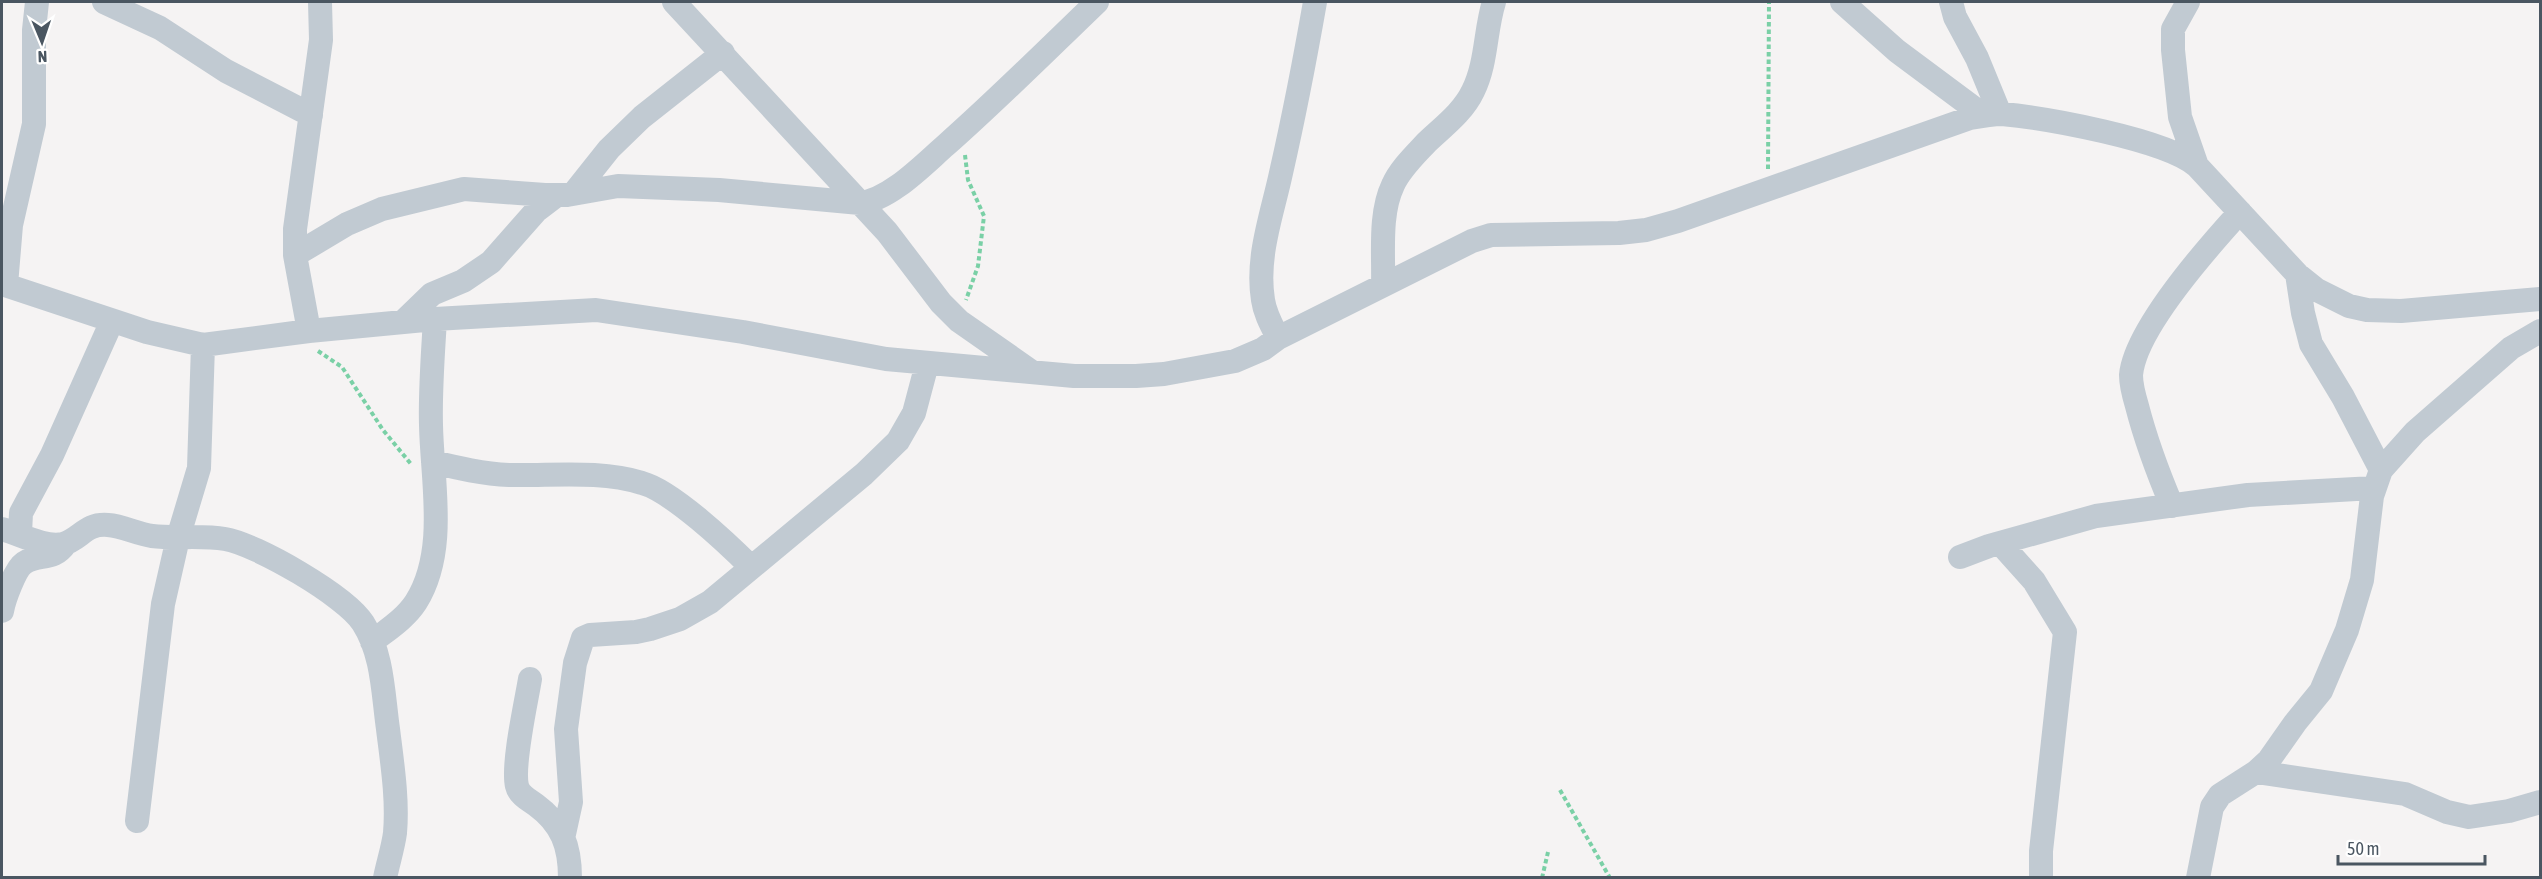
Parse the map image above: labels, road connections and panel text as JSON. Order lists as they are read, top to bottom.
{
  "scale_bar": "50 m",
  "north": "bottom"
}
